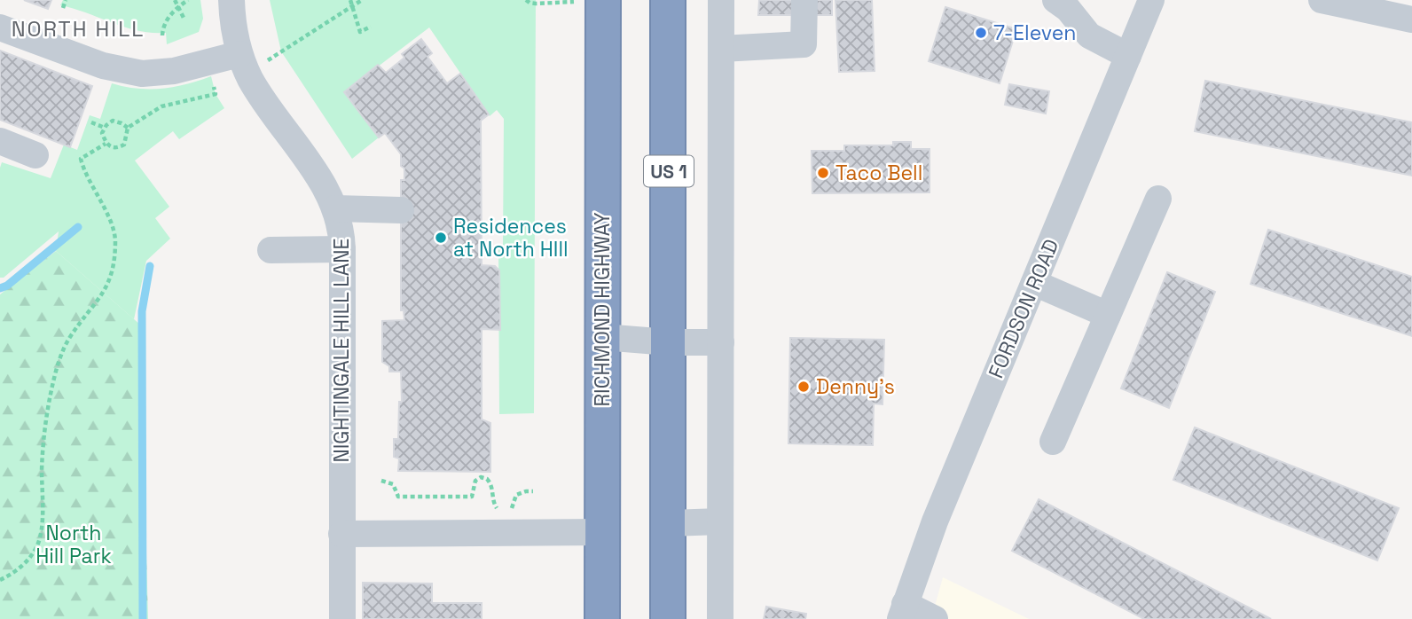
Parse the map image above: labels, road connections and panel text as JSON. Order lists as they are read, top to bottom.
{
  "streets": {
    "highway": ["US 1", "RICHMOND HIGHWAY"],
    "street": ["FORDSON ROAD", "NIGHTINGALE HILL LANE"]
  },
  "districts": ["NORTH HILL"],
  "parks": ["North Hill Park"],
  "places": [
    "7-Eleven",
    "Taco Bell",
    "Residences at North HIll",
    "Denny's"
  ]
}
